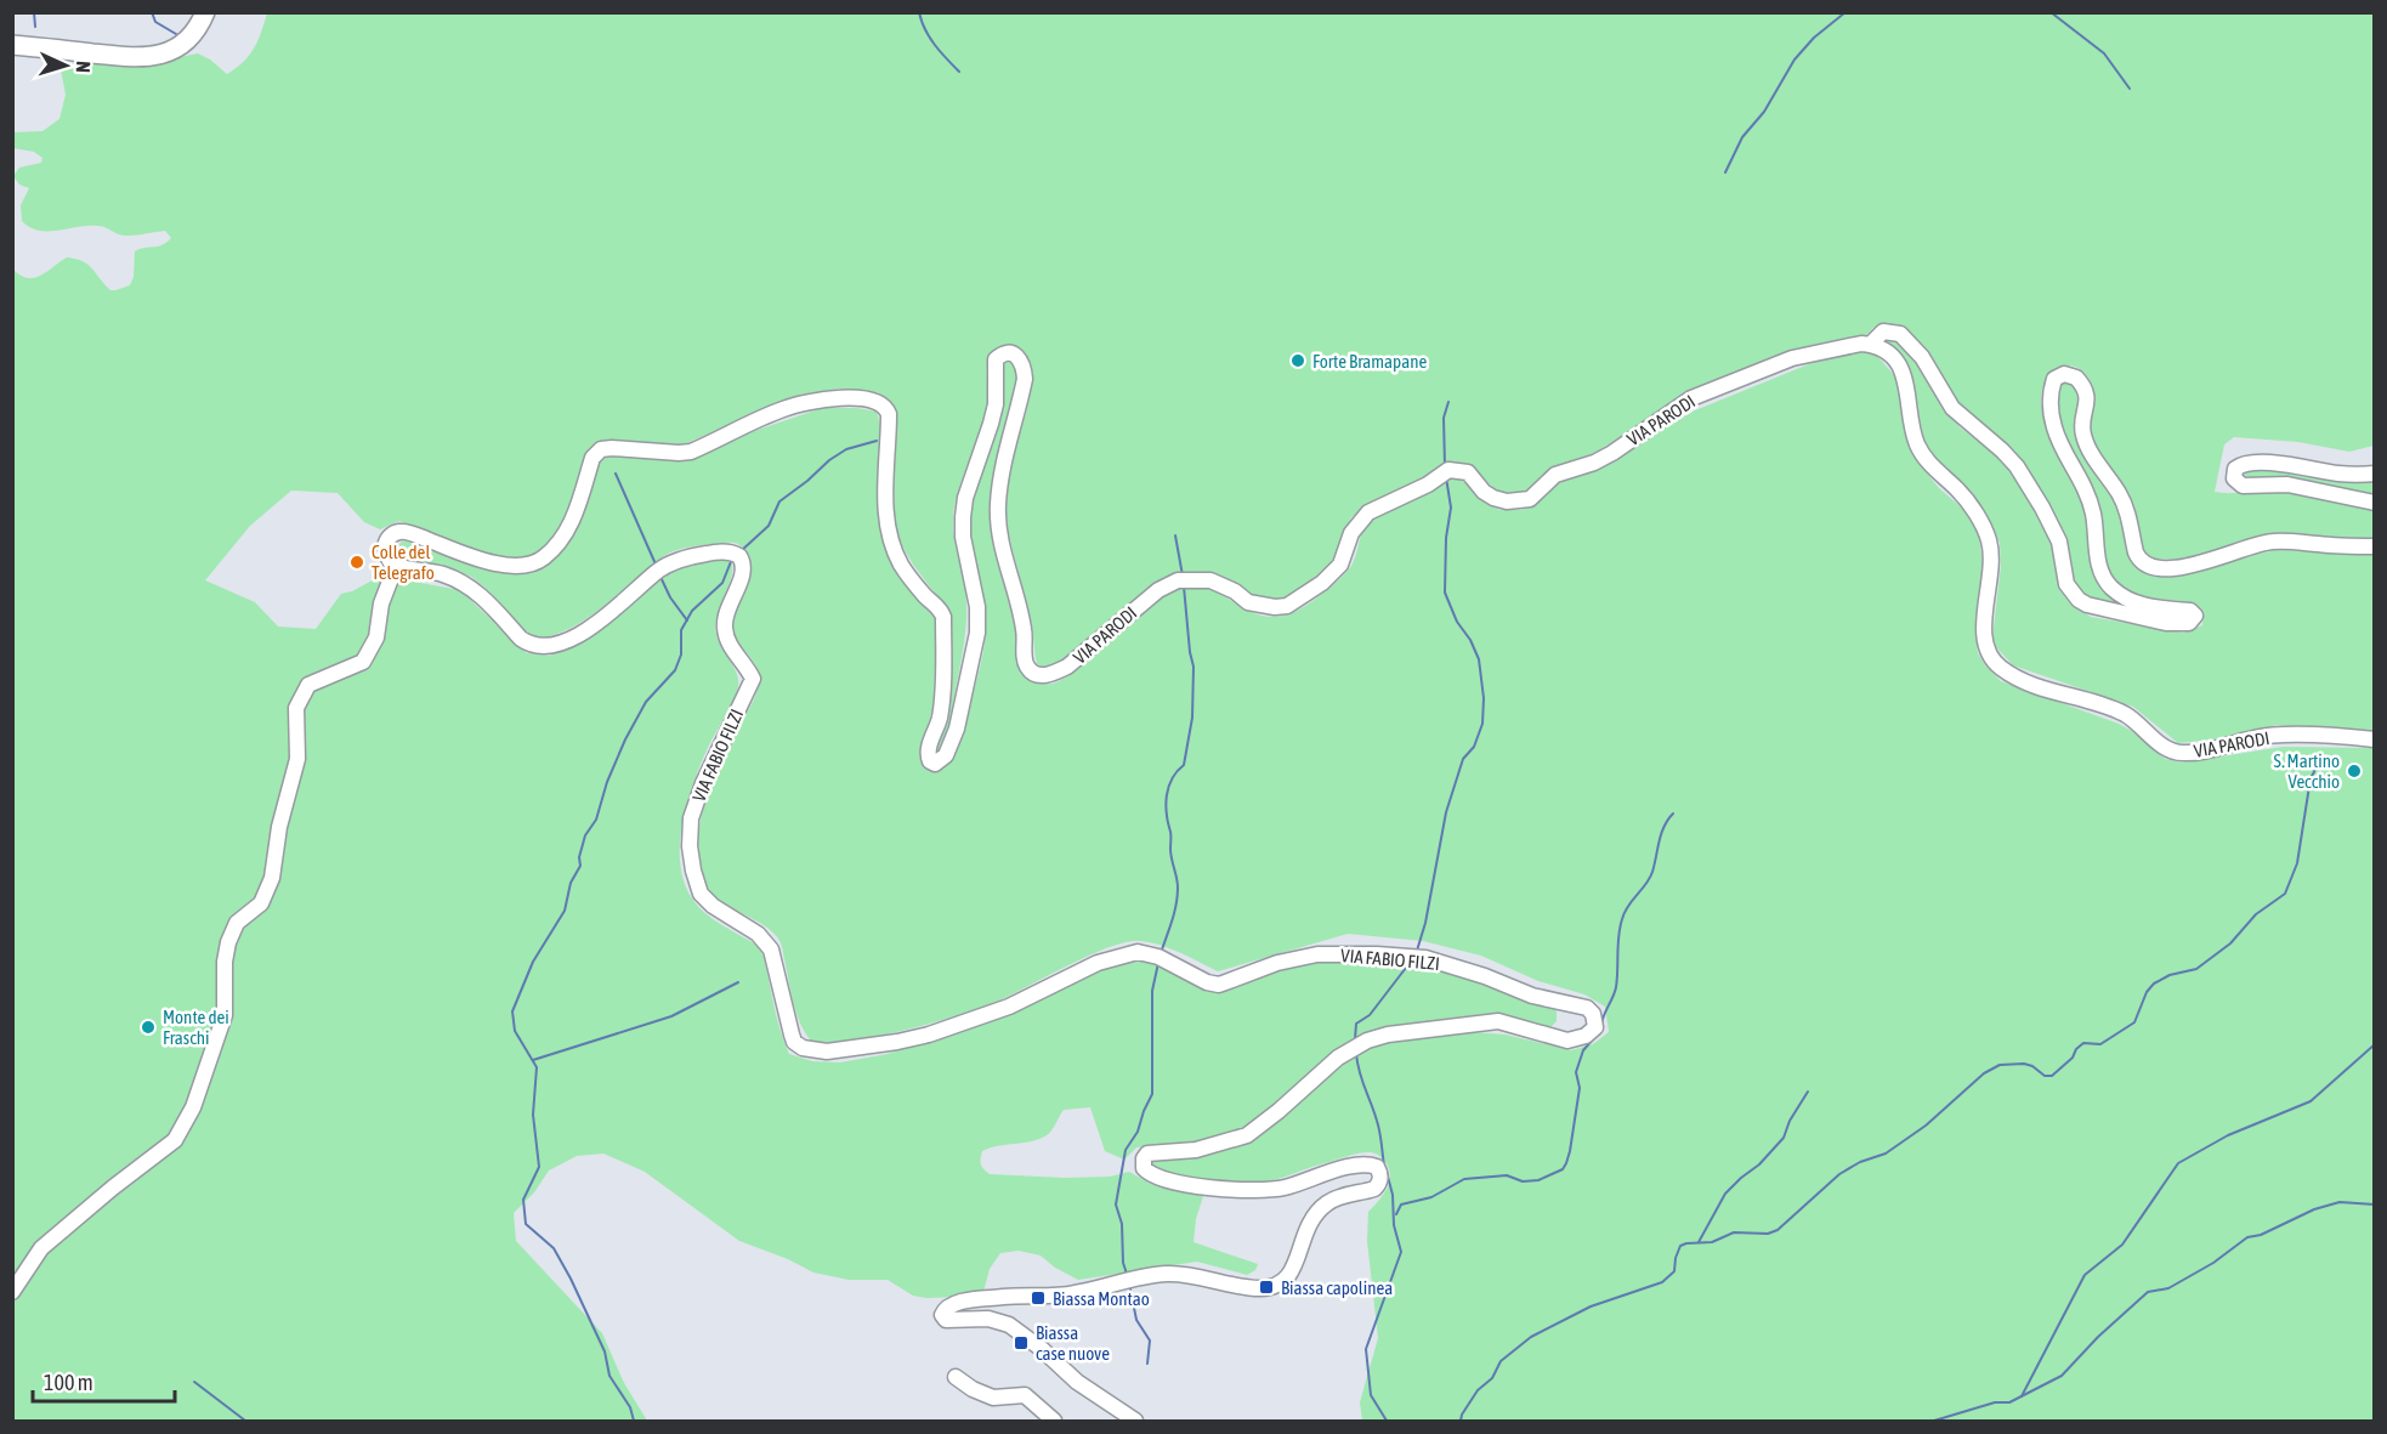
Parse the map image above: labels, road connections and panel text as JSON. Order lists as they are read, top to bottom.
{
  "streets": {
    "street": ["VIA PARODI", "VIA FABIO FILZI"]
  },
  "crossings": [
    ["VIA PARODI", "VIA FABIO FILZI"]
  ],
  "places": {
    "other": [
      "Forte Bramapane",
      "Colle del Telegrafo",
      "S. Martino Vecchio",
      "Monte dei Fraschi"
    ],
    "transit": ["Biassa capolinea", "Biassa Montao", "Biassa case nuove"]
  },
  "scale_bar": "100 m",
  "north": "right"
}
